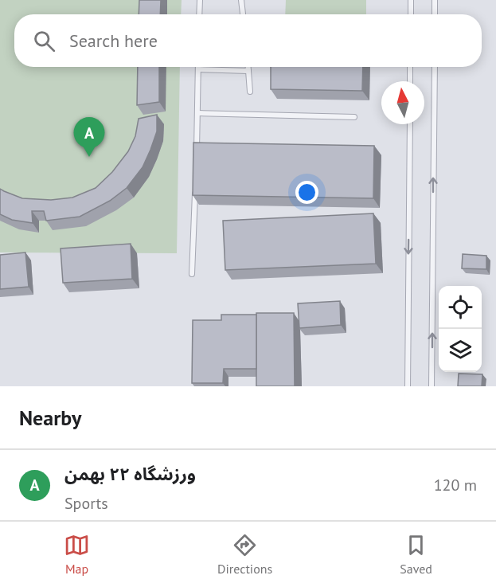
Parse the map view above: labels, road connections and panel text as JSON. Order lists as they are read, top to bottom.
{
  "north": "top",
  "page": {
    "search": "Search here",
    "pins": "A",
    "heading": "Nearby",
    "list": [
      {
        "mark": "A",
        "name": "ورزشگاه ۲۲ بهمن",
        "note": "Sports",
        "value": "120 m"
      }
    ],
    "nav": ["Map", "Directions", "Saved"]
  }
}
